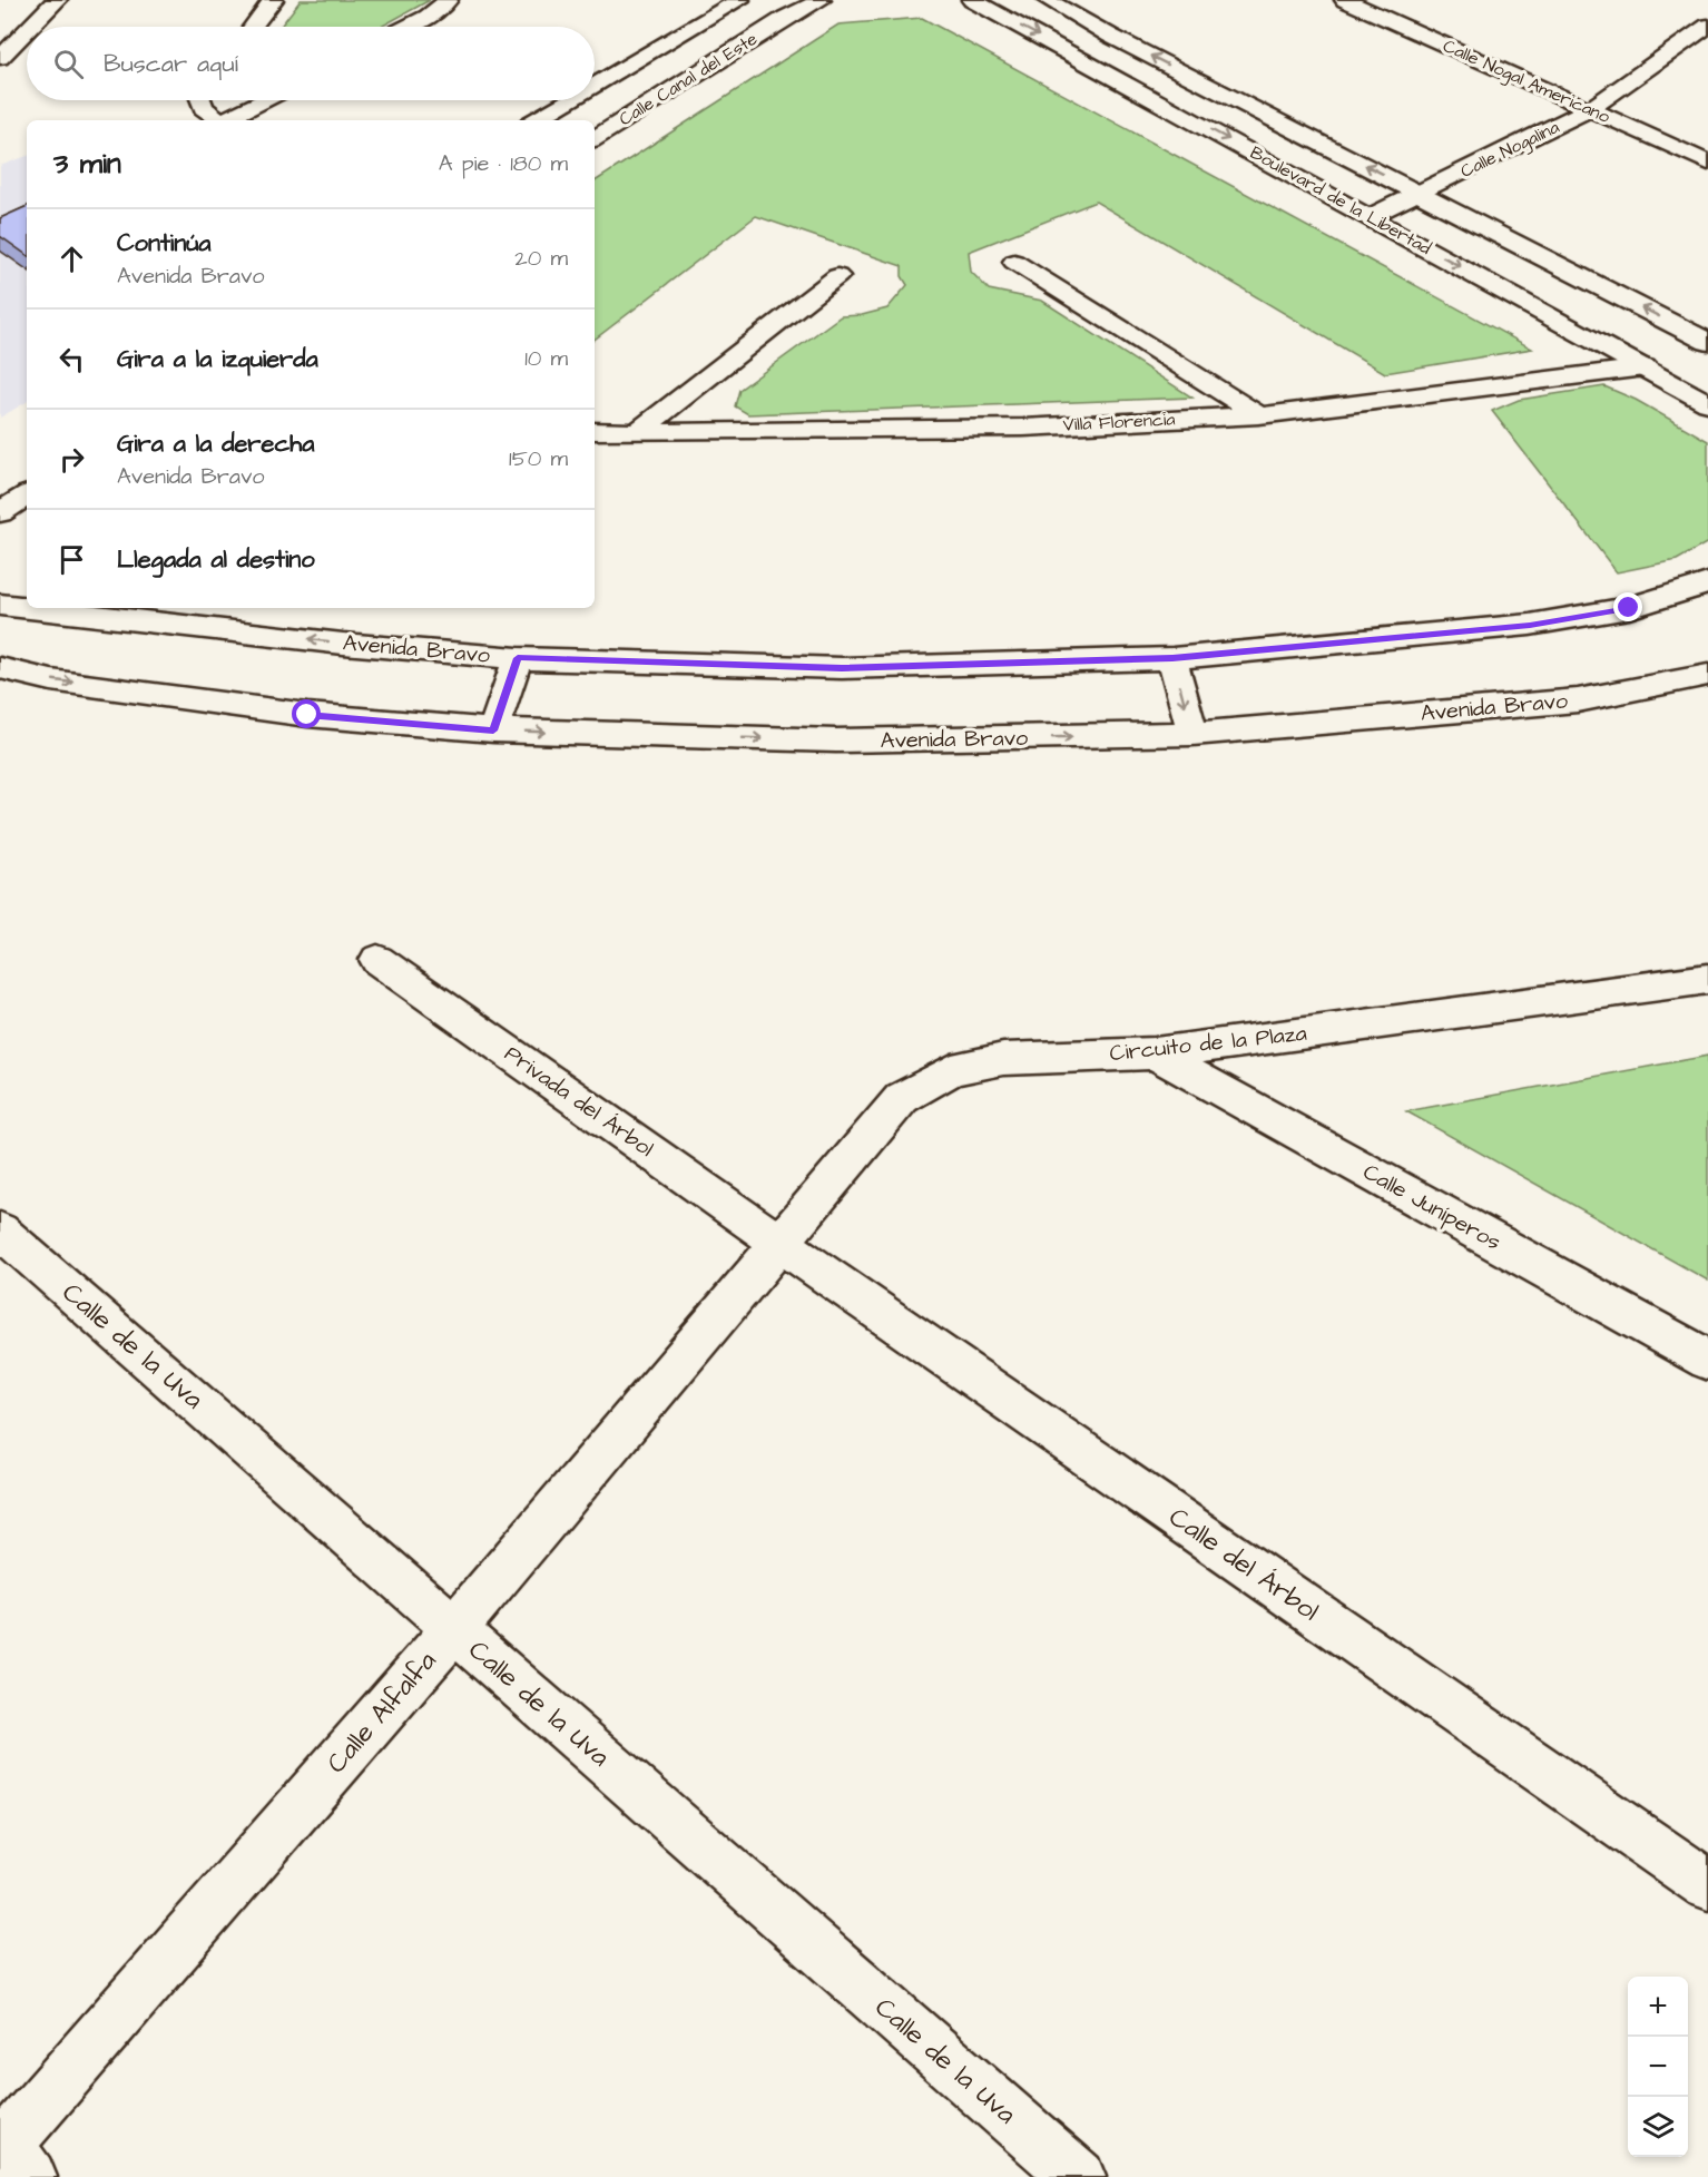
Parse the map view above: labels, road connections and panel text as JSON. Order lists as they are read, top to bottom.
{
  "streets": {
    "street": [
      "Calle Canal del Este",
      "Calle Nogal Americano",
      "Calle Nogalina",
      "Boulevard de la Libertad",
      "Villa Florencia",
      "Avenida Bravo",
      "Circuito de la Plaza",
      "Privada del Árbol",
      "Calle Juníperos",
      "Calle de la Uva",
      "Calle del Árbol",
      "Calle Alfalfa"
    ]
  },
  "crossings": [
    ["Calle Nogal Americano", "Calle Nogalina"],
    ["Calle Nogalina", "Boulevard de la Libertad"],
    ["Boulevard de la Libertad", "Villa Florencia"],
    ["Circuito de la Plaza", "Privada del Árbol"],
    ["Circuito de la Plaza", "Calle Juníperos"],
    ["Circuito de la Plaza", "Calle del Árbol"],
    ["Circuito de la Plaza", "Calle Alfalfa"],
    ["Privada del Árbol", "Calle del Árbol"],
    ["Privada del Árbol", "Calle Alfalfa"],
    ["Calle de la Uva", "Calle Alfalfa"],
    ["Calle del Árbol", "Calle Alfalfa"]
  ],
  "page": {
    "search": "Buscar aquí",
    "heading": ["3 min", "A pie · 180 m"],
    "list": [
      ["Continúa", "Avenida Bravo", "20 m"],
      ["Gira a la izquierda", "10 m"],
      ["Gira a la derecha", "Avenida Bravo", "150 m"],
      "Llegada al destino"
    ],
    "map_buttons": ["+", "−"]
  }
}
